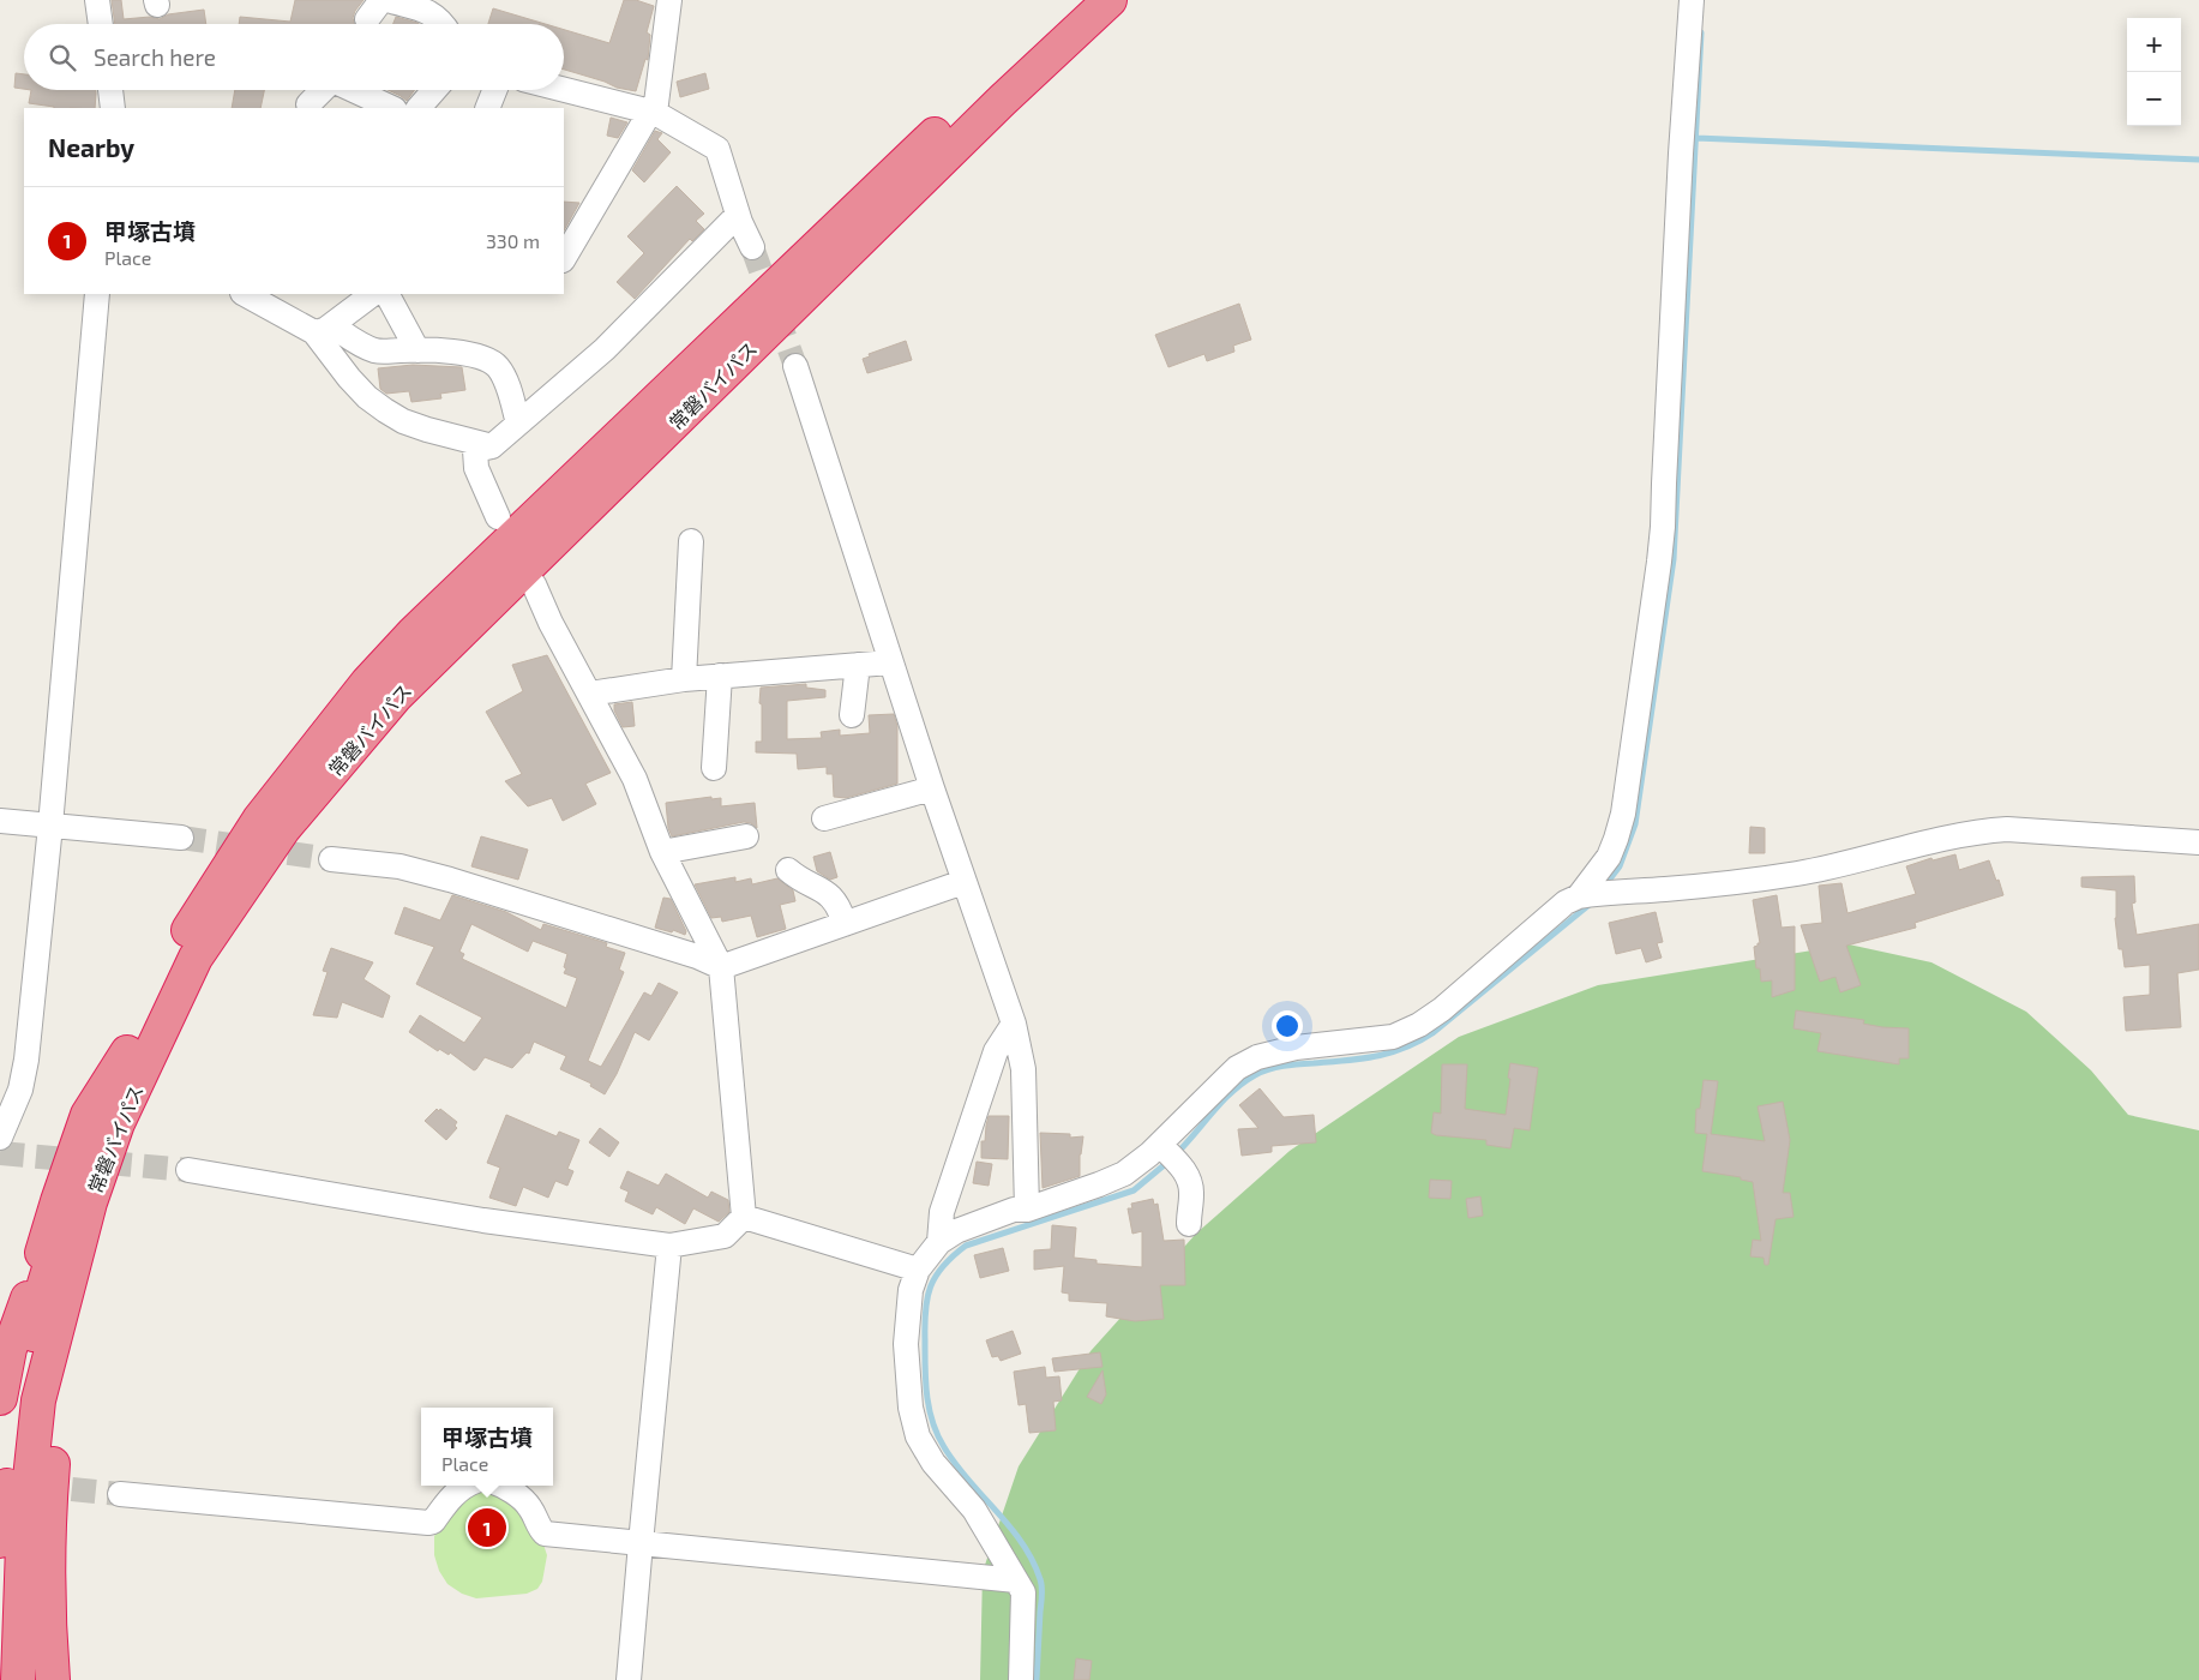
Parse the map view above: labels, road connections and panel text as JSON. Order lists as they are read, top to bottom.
{
  "streets": {
    "highway": ["常磐バイパス"]
  },
  "page": {
    "map_buttons": ["+", "−"],
    "search": "Search here",
    "heading": "Nearby",
    "list": [
      {
        "mark": "1",
        "name": "甲塚古墳",
        "note": "Place",
        "value": "330 m"
      }
    ],
    "popup": ["甲塚古墳", "Place"],
    "pins": "1"
  }
}
